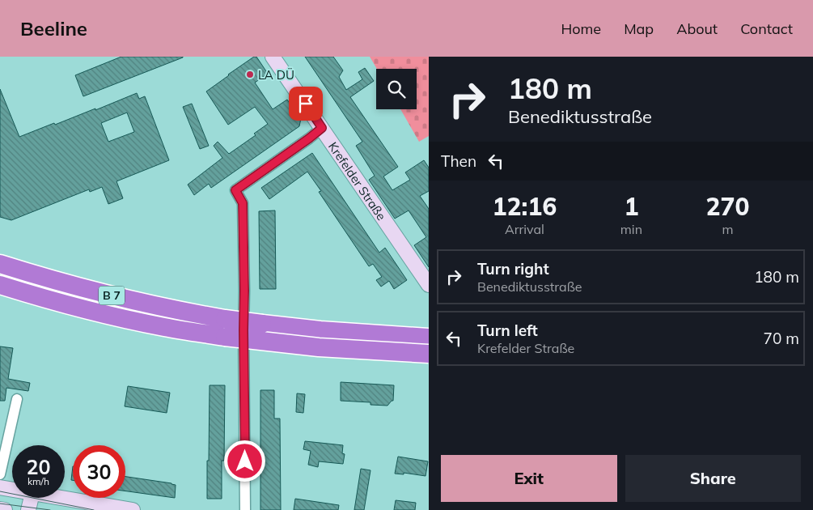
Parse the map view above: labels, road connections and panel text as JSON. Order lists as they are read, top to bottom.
{
  "streets": {
    "highway": ["B 7"],
    "main road": ["Krefelder Straße"]
  },
  "places": ["LA DÜ"],
  "page": {
    "header": "Beeline",
    "nav": [
      "Home",
      "Map",
      "About",
      "Contact"
    ],
    "turn": ["180 m", "Benediktusstraße"],
    "then": "Then",
    "eta": [
      "12:16",
      "Arrival",
      "1",
      "min",
      "270",
      "m"
    ],
    "list": [
      {
        "name": "Turn right",
        "note": "Benediktusstraße",
        "value": "180 m"
      },
      {
        "name": "Turn left",
        "note": "Krefelder Straße",
        "value": "70 m"
      }
    ],
    "speed": "20 km/h",
    "limit": "30",
    "buttons": ["Exit", "Share"]
  }
}
